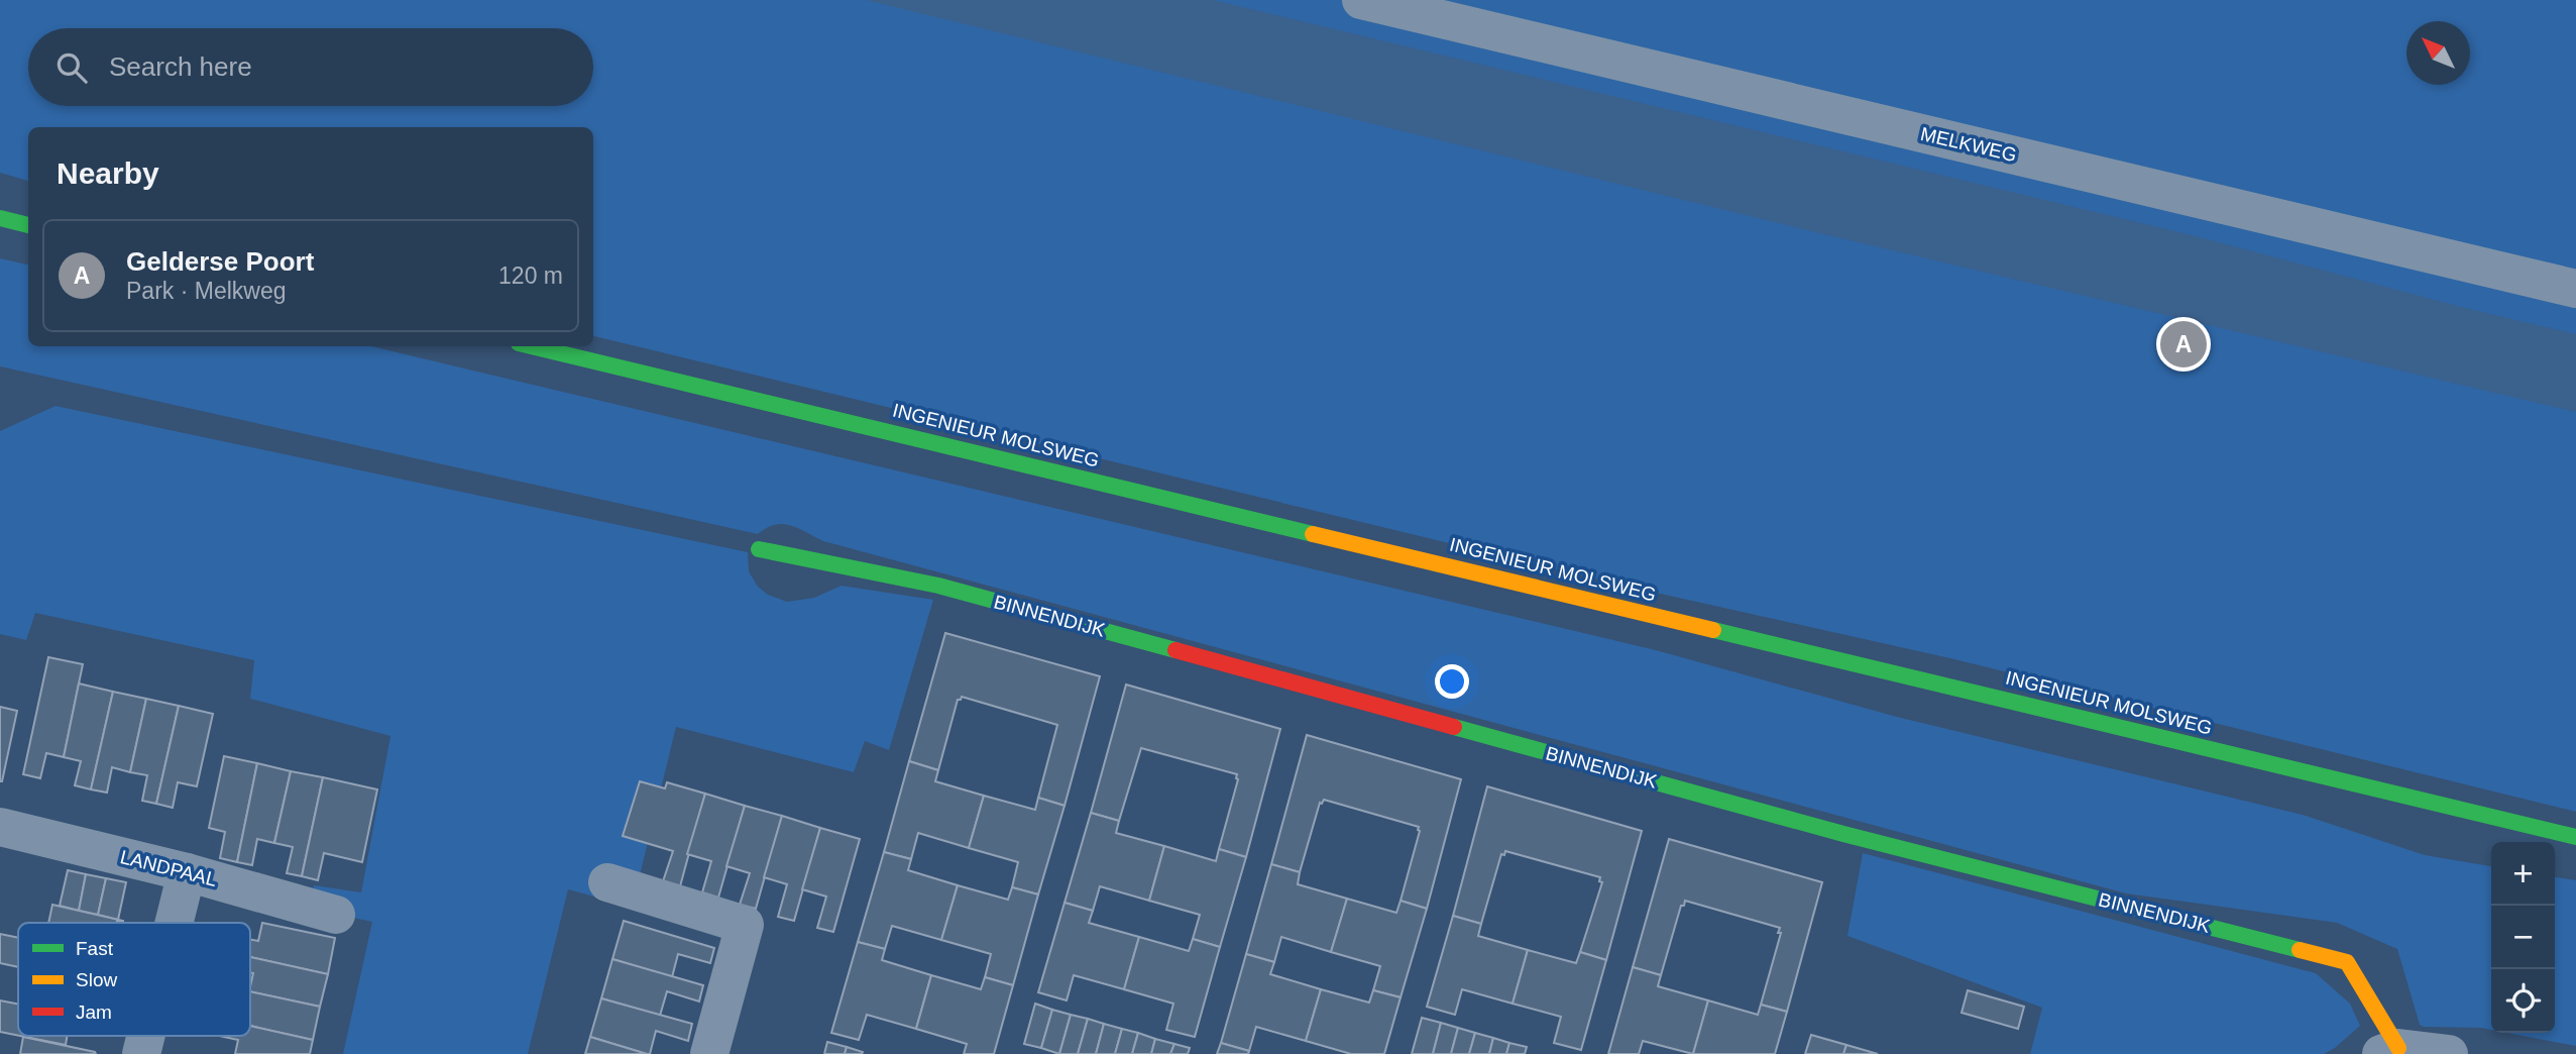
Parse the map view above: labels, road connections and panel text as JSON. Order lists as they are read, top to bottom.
{
  "streets": {
    "main road": ["INGENIEUR MOLSWEG", "BINNENDIJK"],
    "street": ["MELKWEG", "LANDPAAL"]
  },
  "legend": ["Fast", "Slow", "Jam"],
  "north": "top left",
  "page": {
    "search": "Search here",
    "heading": "Nearby",
    "list": [
      {
        "mark": "A",
        "name": "Gelderse Poort",
        "note": "Park · Melkweg",
        "value": "120 m"
      }
    ],
    "pins": "A",
    "map_buttons": ["+", "−"]
  }
}
